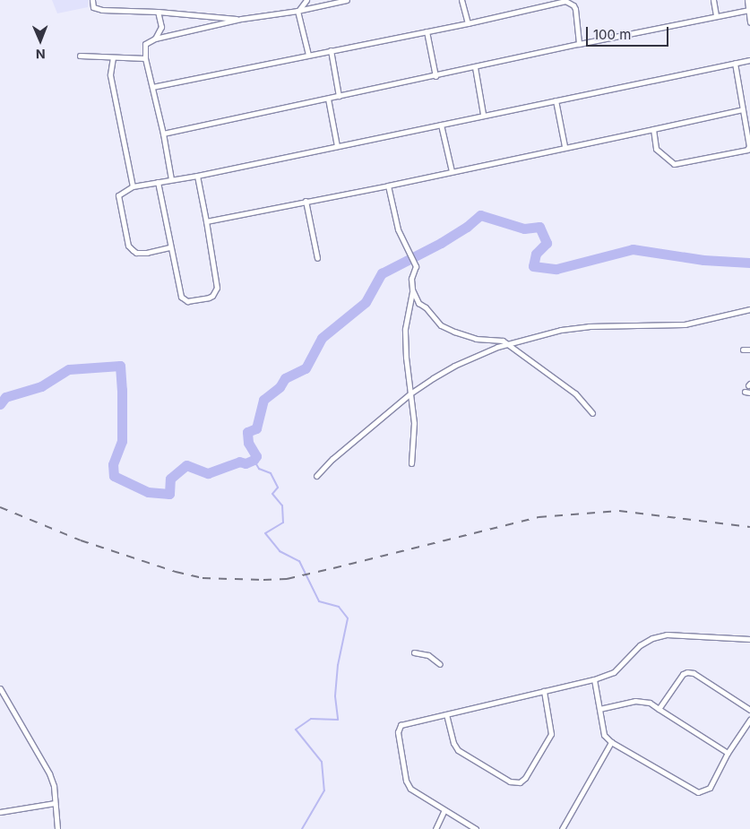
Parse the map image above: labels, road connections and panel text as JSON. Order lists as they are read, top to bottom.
{
  "scale_bar": "100 m",
  "north": "bottom"
}
